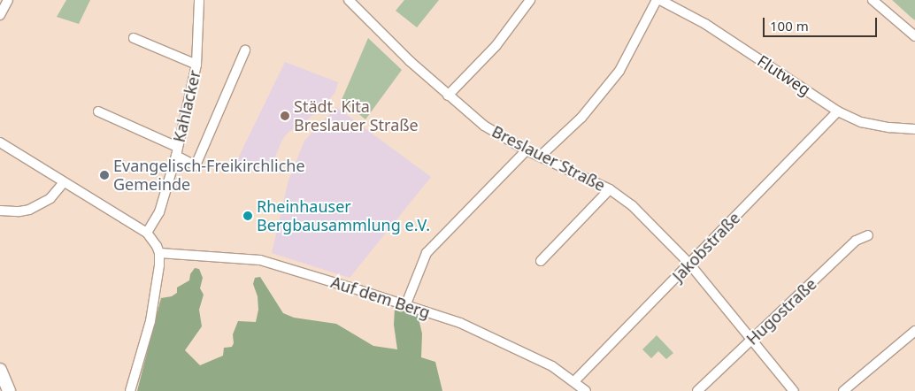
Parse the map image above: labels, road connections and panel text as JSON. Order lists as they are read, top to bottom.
{
  "streets": {
    "street": [
      "Flutweg",
      "Kahlacker",
      "Breslauer Straße",
      "Jakobstraße",
      "Auf dem Berg",
      "Hugostraße"
    ]
  },
  "crossings": [
    ["Flutweg", "Jakobstraße"],
    ["Breslauer Straße", "Jakobstraße"],
    ["Breslauer Straße", "Hugostraße"],
    ["Jakobstraße", "Auf dem Berg"]
  ],
  "places": ["Städt. Kita Breslauer Straße", "Evangelisch-Freikirchliche Gemeinde", "Rheinhauser Bergbausammlung e.V."],
  "scale_bar": "100 m"
}
